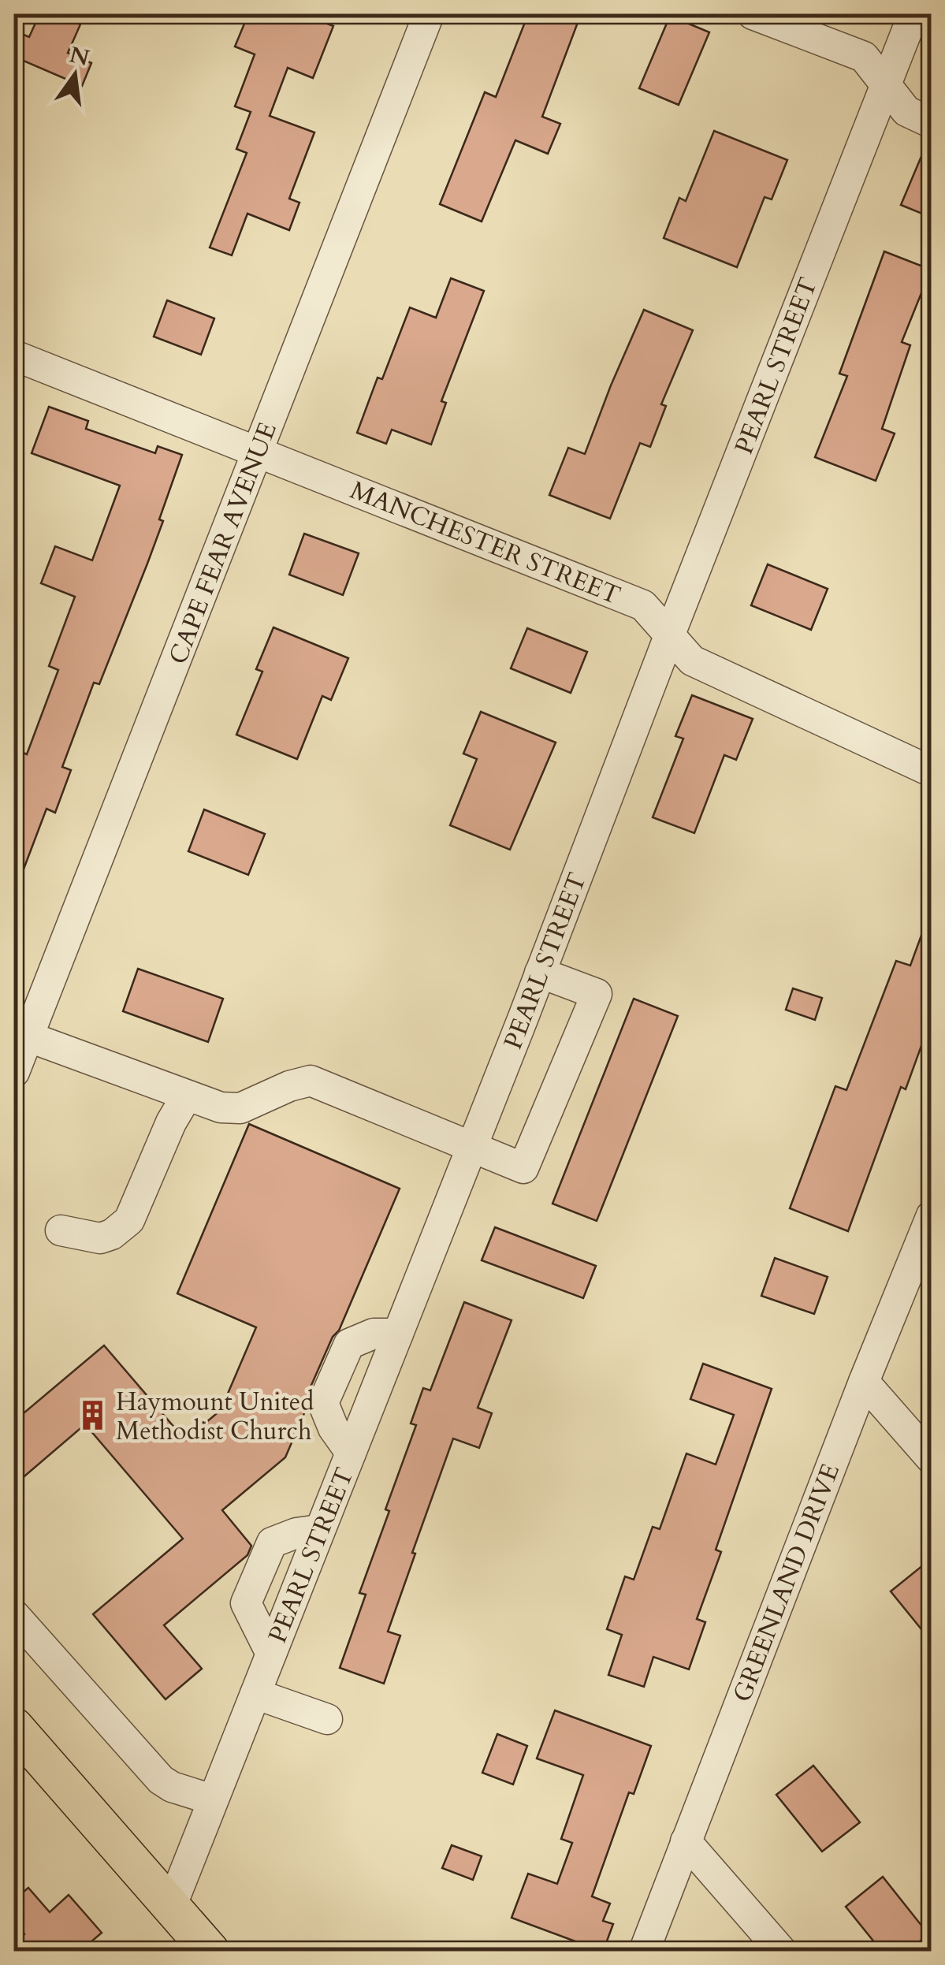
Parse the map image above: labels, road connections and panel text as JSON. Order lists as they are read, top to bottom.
{
  "streets": {
    "street": [
      "PEARL STREET",
      "MANCHESTER STREET",
      "CAPE FEAR AVENUE",
      "GREENLAND DRIVE"
    ]
  },
  "crossings": [
    ["PEARL STREET", "MANCHESTER STREET"],
    ["MANCHESTER STREET", "CAPE FEAR AVENUE"]
  ],
  "places": {
    "building": ["Haymount United Methodist Church"]
  },
  "north": "top"
}
